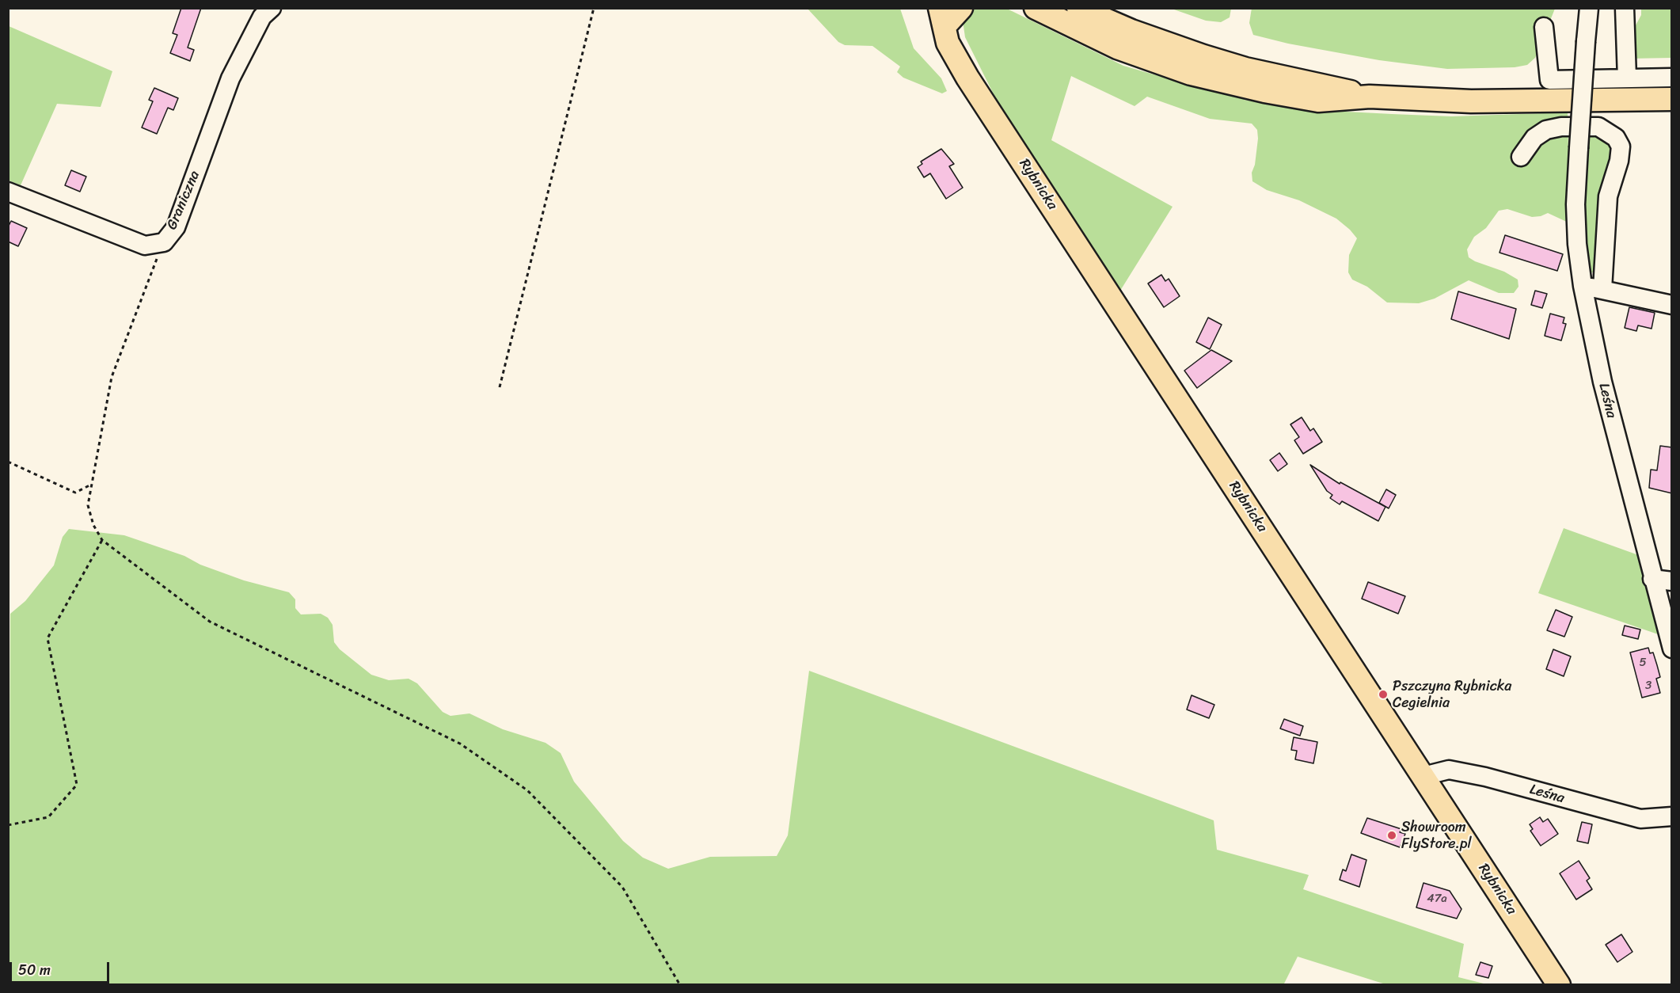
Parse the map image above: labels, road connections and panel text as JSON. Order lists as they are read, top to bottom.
{
  "streets": {
    "main road": ["Rybnicka"],
    "street": ["Graniczna", "Leśna"]
  },
  "crossings": [
    ["Rybnicka", "Leśna"]
  ],
  "places": ["Pszczyna Rybnicka Cegielnia", "Showroom FlyStore.pl"],
  "house_numbers": ["5", "3", "47a"],
  "scale_bar": "50 m"
}
